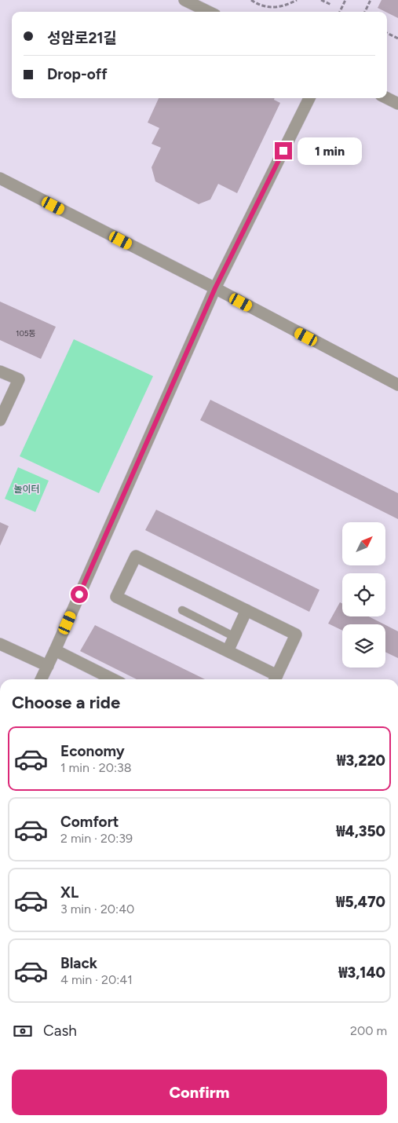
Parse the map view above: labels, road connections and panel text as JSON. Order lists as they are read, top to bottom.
{
  "parks": ["놀이터"],
  "house_numbers": ["105동"],
  "north": "top right",
  "page": {
    "banner": ["성암로21길", "Drop-off"],
    "bubble": "1 min",
    "heading": "Choose a ride",
    "list": [
      {
        "name": "Economy",
        "note": "1 min · 20:38",
        "value": "₩3,220"
      },
      {
        "name": "Comfort",
        "note": "2 min · 20:39",
        "value": "₩4,350"
      },
      {
        "name": "XL",
        "note": "3 min · 20:40",
        "value": "₩5,470"
      },
      {
        "name": "Black",
        "note": "4 min · 20:41",
        "value": "₩3,140"
      }
    ],
    "pay": ["Cash", "200 m"],
    "buttons": "Confirm"
  }
}
